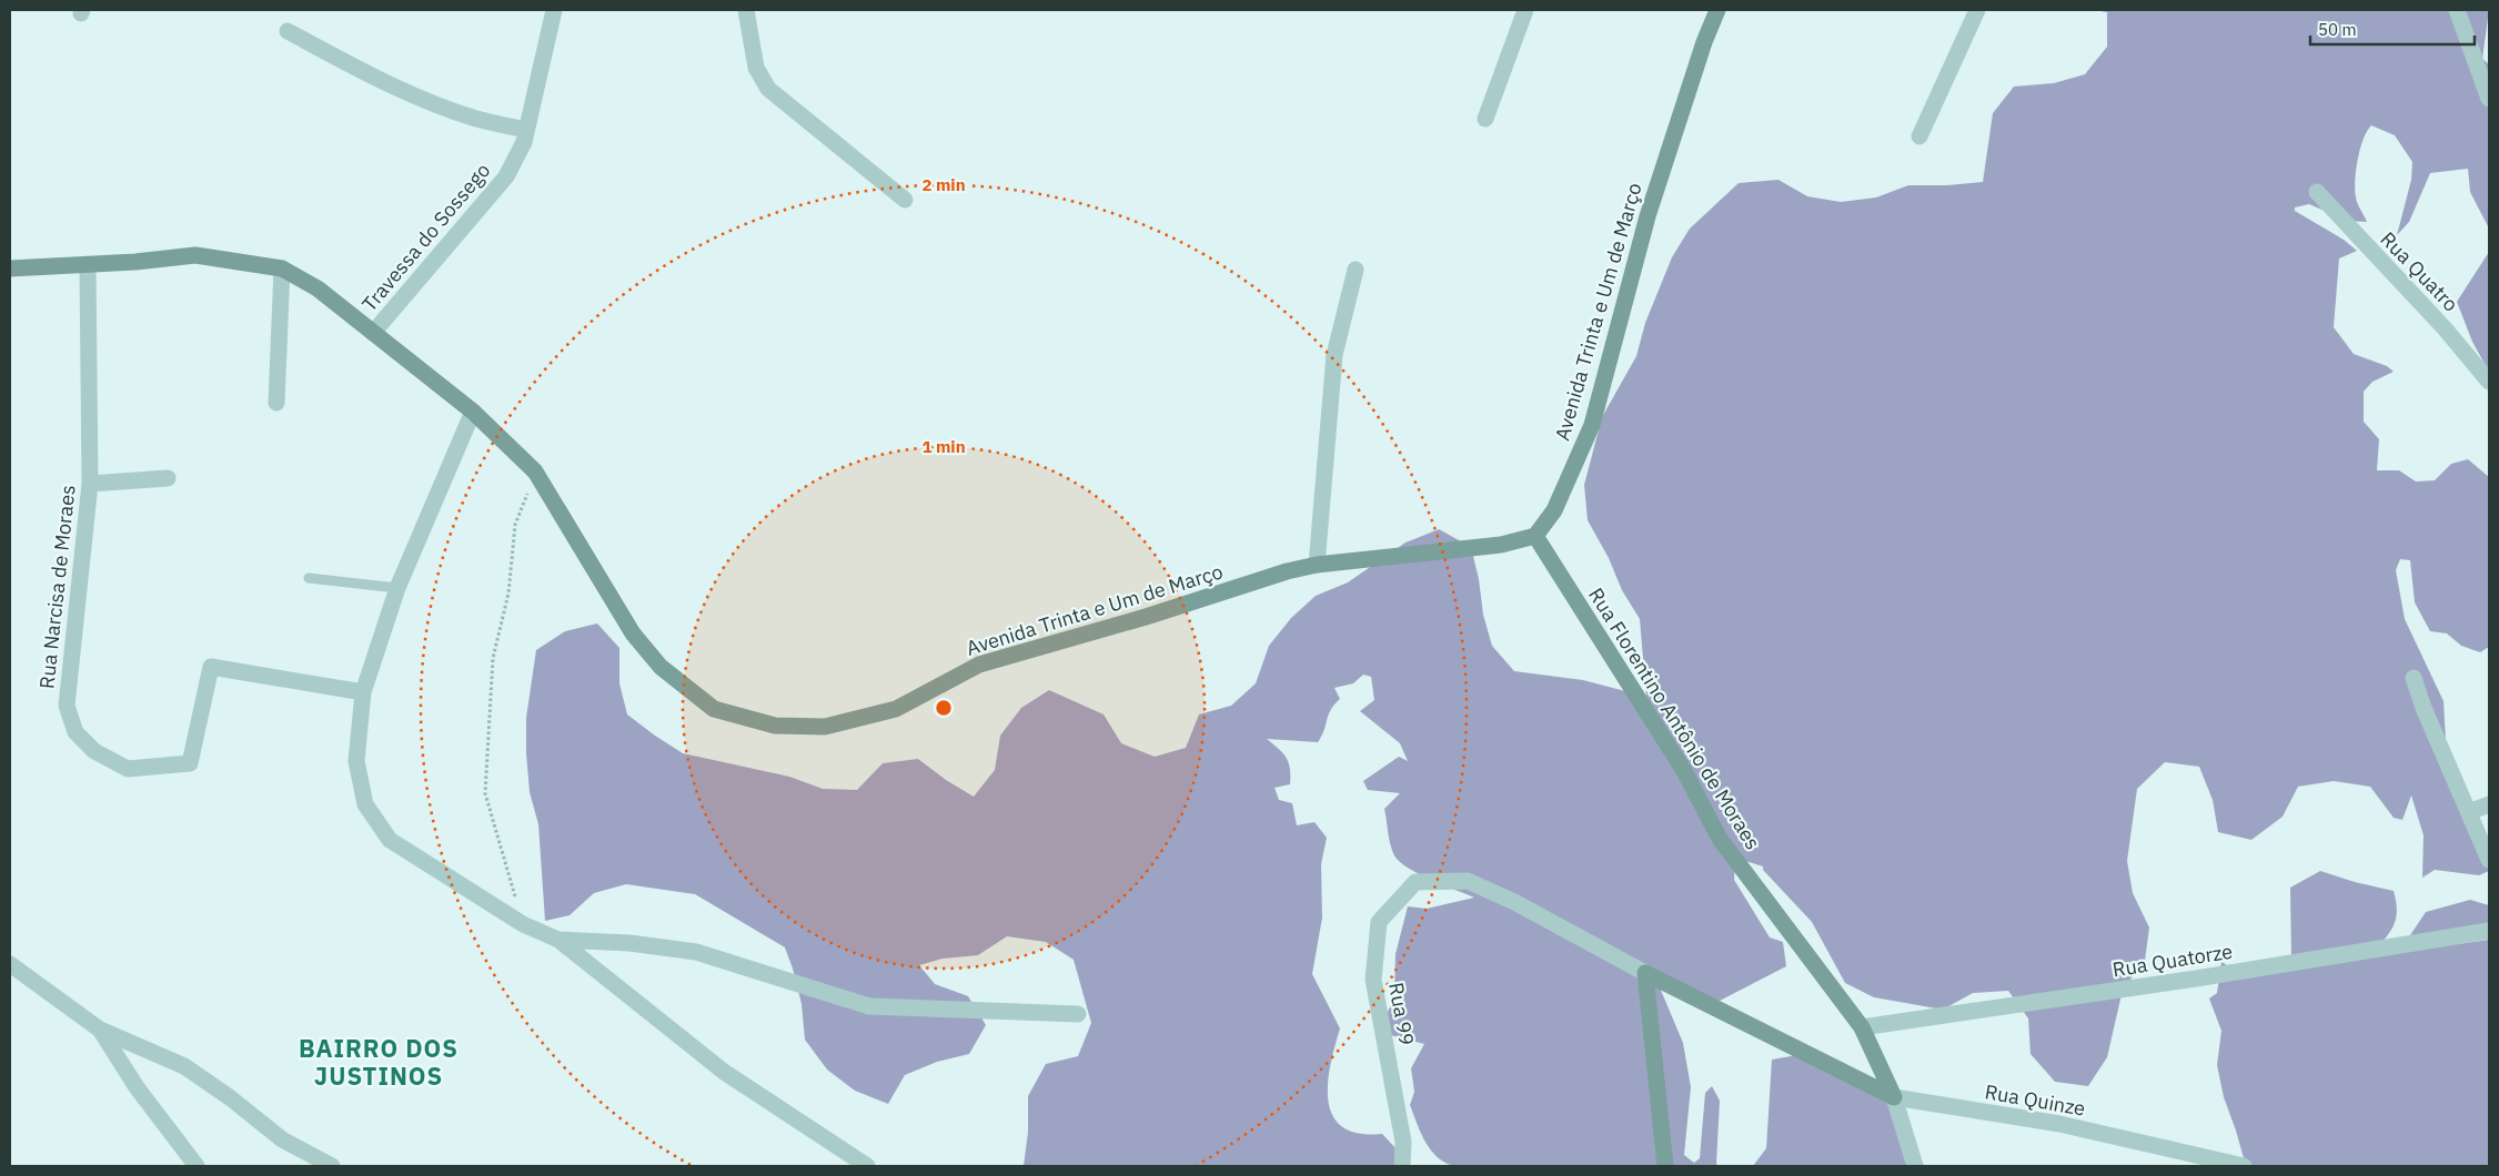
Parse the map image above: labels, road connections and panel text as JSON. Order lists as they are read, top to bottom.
{
  "streets": {
    "street": [
      "Travessa do Sossego",
      "Rua Quatro",
      "Avenida Trinta e Um de Março",
      "Rua Narcisa de Moraes",
      "Rua Florentino Antônio de Moraes",
      "Rua Quatorze",
      "Rua 99",
      "Rua Quinze"
    ]
  },
  "crossings": [
    ["Travessa do Sossego", "Avenida Trinta e Um de Março"],
    ["Avenida Trinta e Um de Março", "Rua Narcisa de Moraes"],
    ["Avenida Trinta e Um de Março", "Rua Florentino Antônio de Moraes"],
    ["Rua Florentino Antônio de Moraes", "Rua Quatorze"]
  ],
  "districts": ["BAIRRO DOS JUSTINOS"],
  "scale_bar": "50 m",
  "rings": ["2 min", "1 min"]
}
